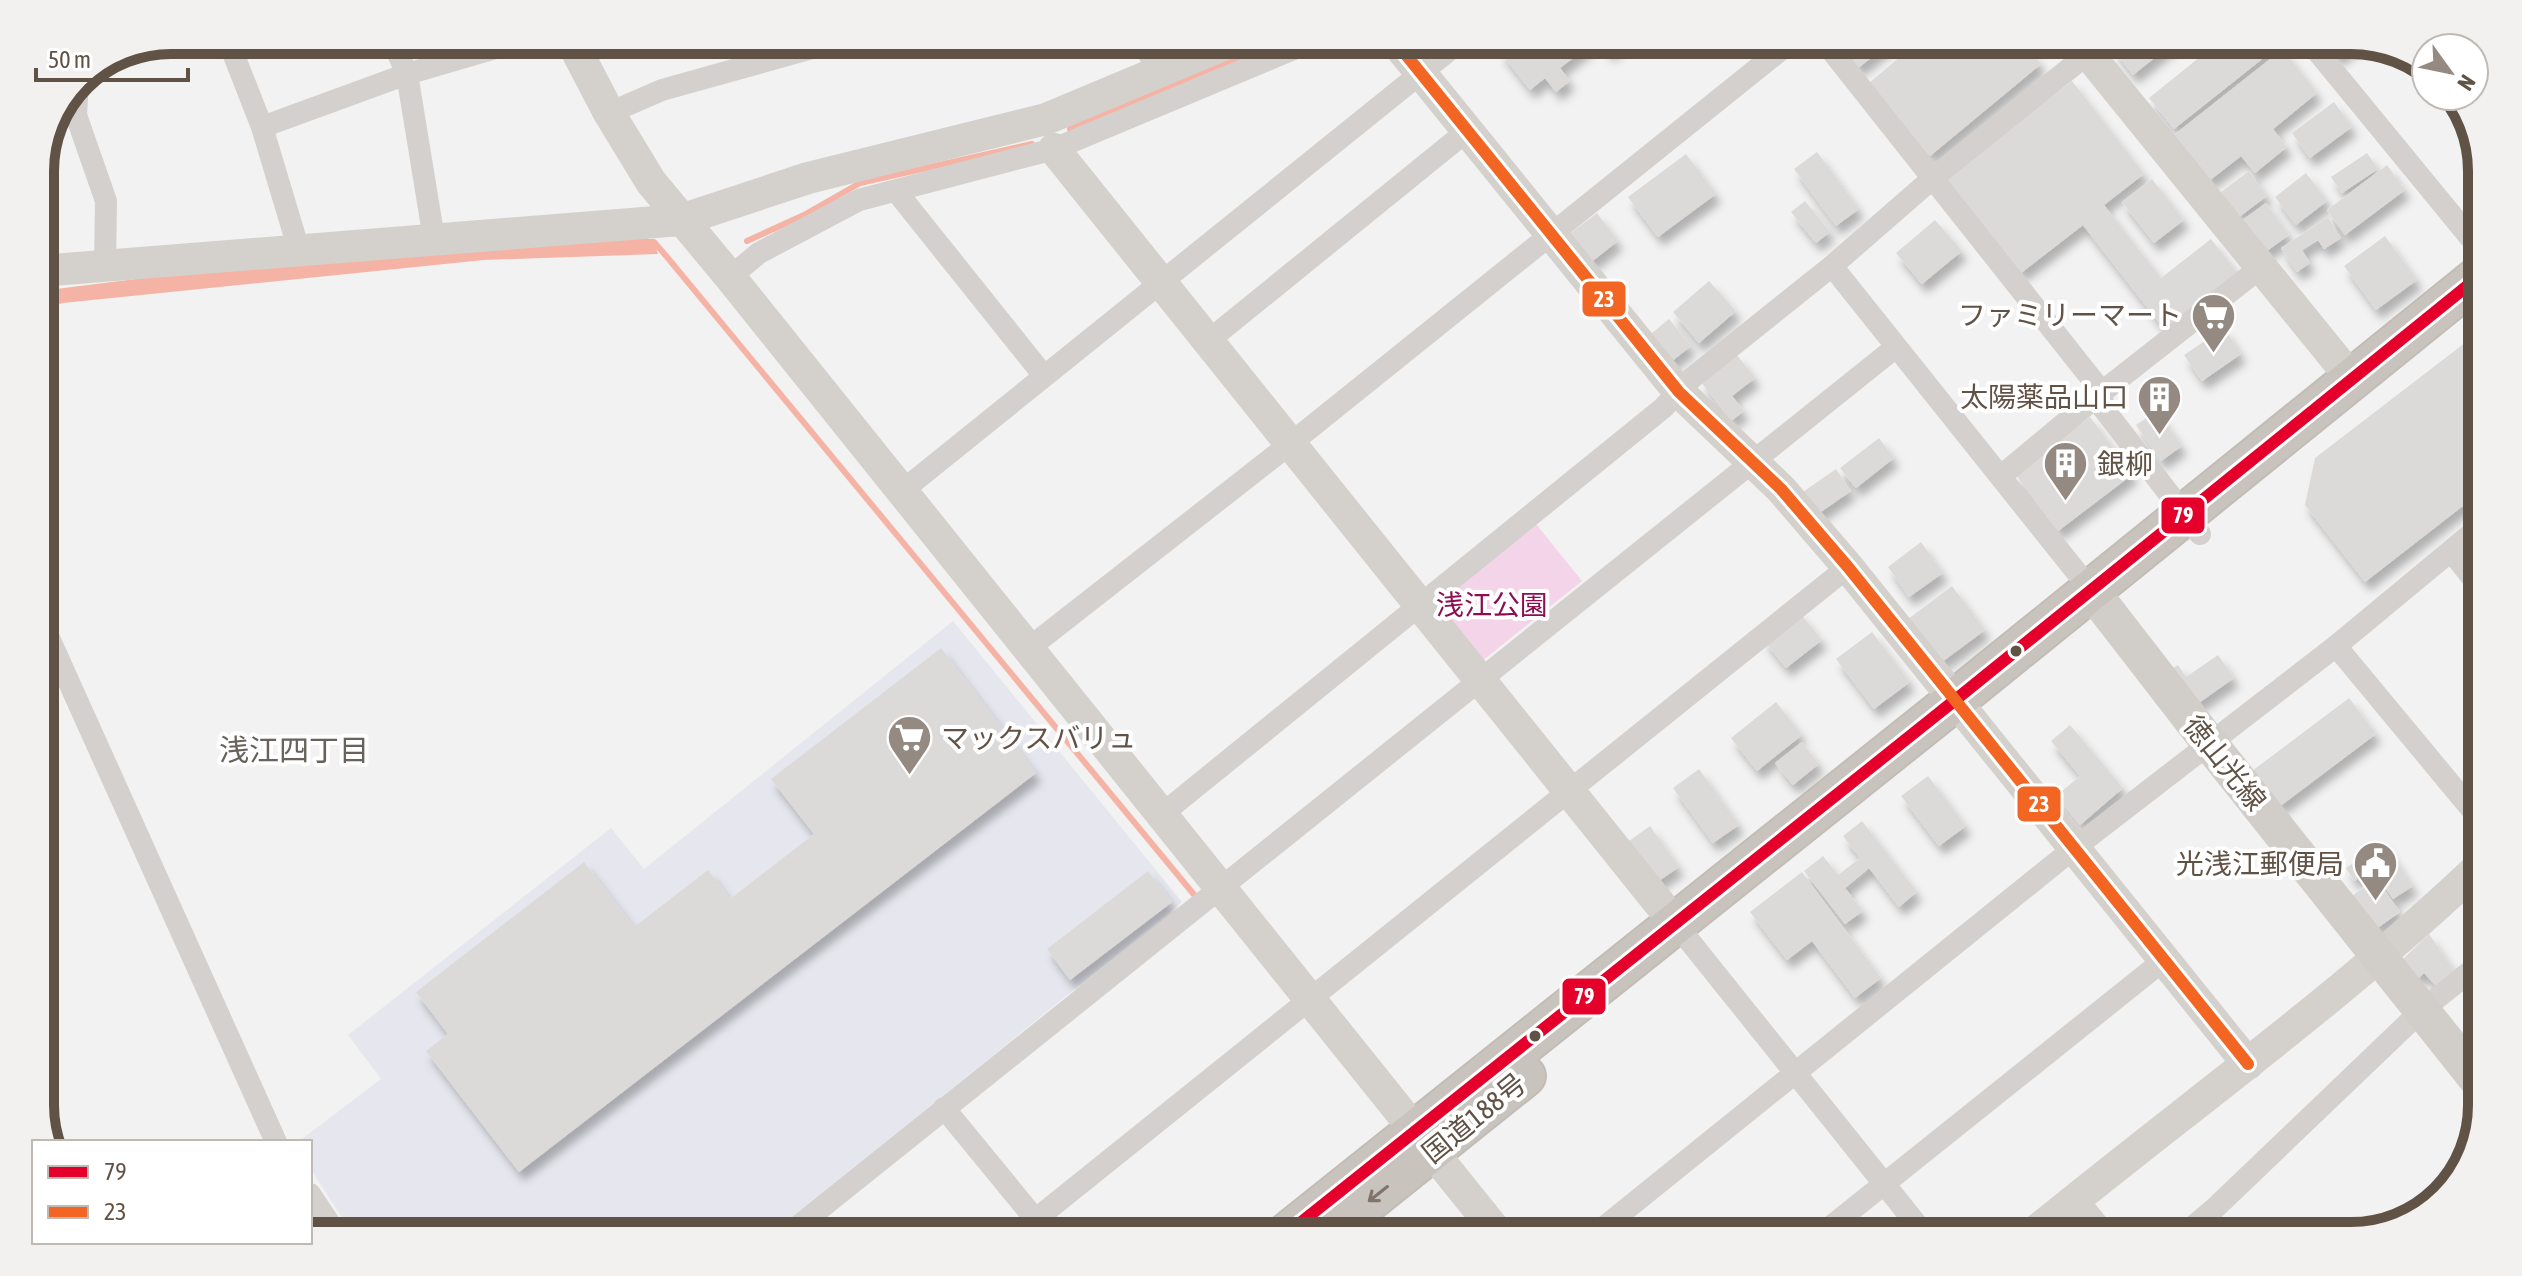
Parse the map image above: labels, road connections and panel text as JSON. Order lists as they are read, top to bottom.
{
  "streets": {
    "highway": ["国道188号"],
    "main road": ["徳山光線"]
  },
  "crossings": [
    ["徳山光線", "国道188号"]
  ],
  "districts": ["浅江四丁目"],
  "parks": ["浅江公園"],
  "places": {
    "supermarket": ["ファミリーマート", "マックスバリュ"],
    "building": ["太陽薬品山口", "銀柳"],
    "public building": ["光浅江郵便局"]
  },
  "lines": ["transit line 23", "transit line 79"],
  "legend": ["79", "23"],
  "scale_bar": "50 m",
  "north": "bottom right"
}
